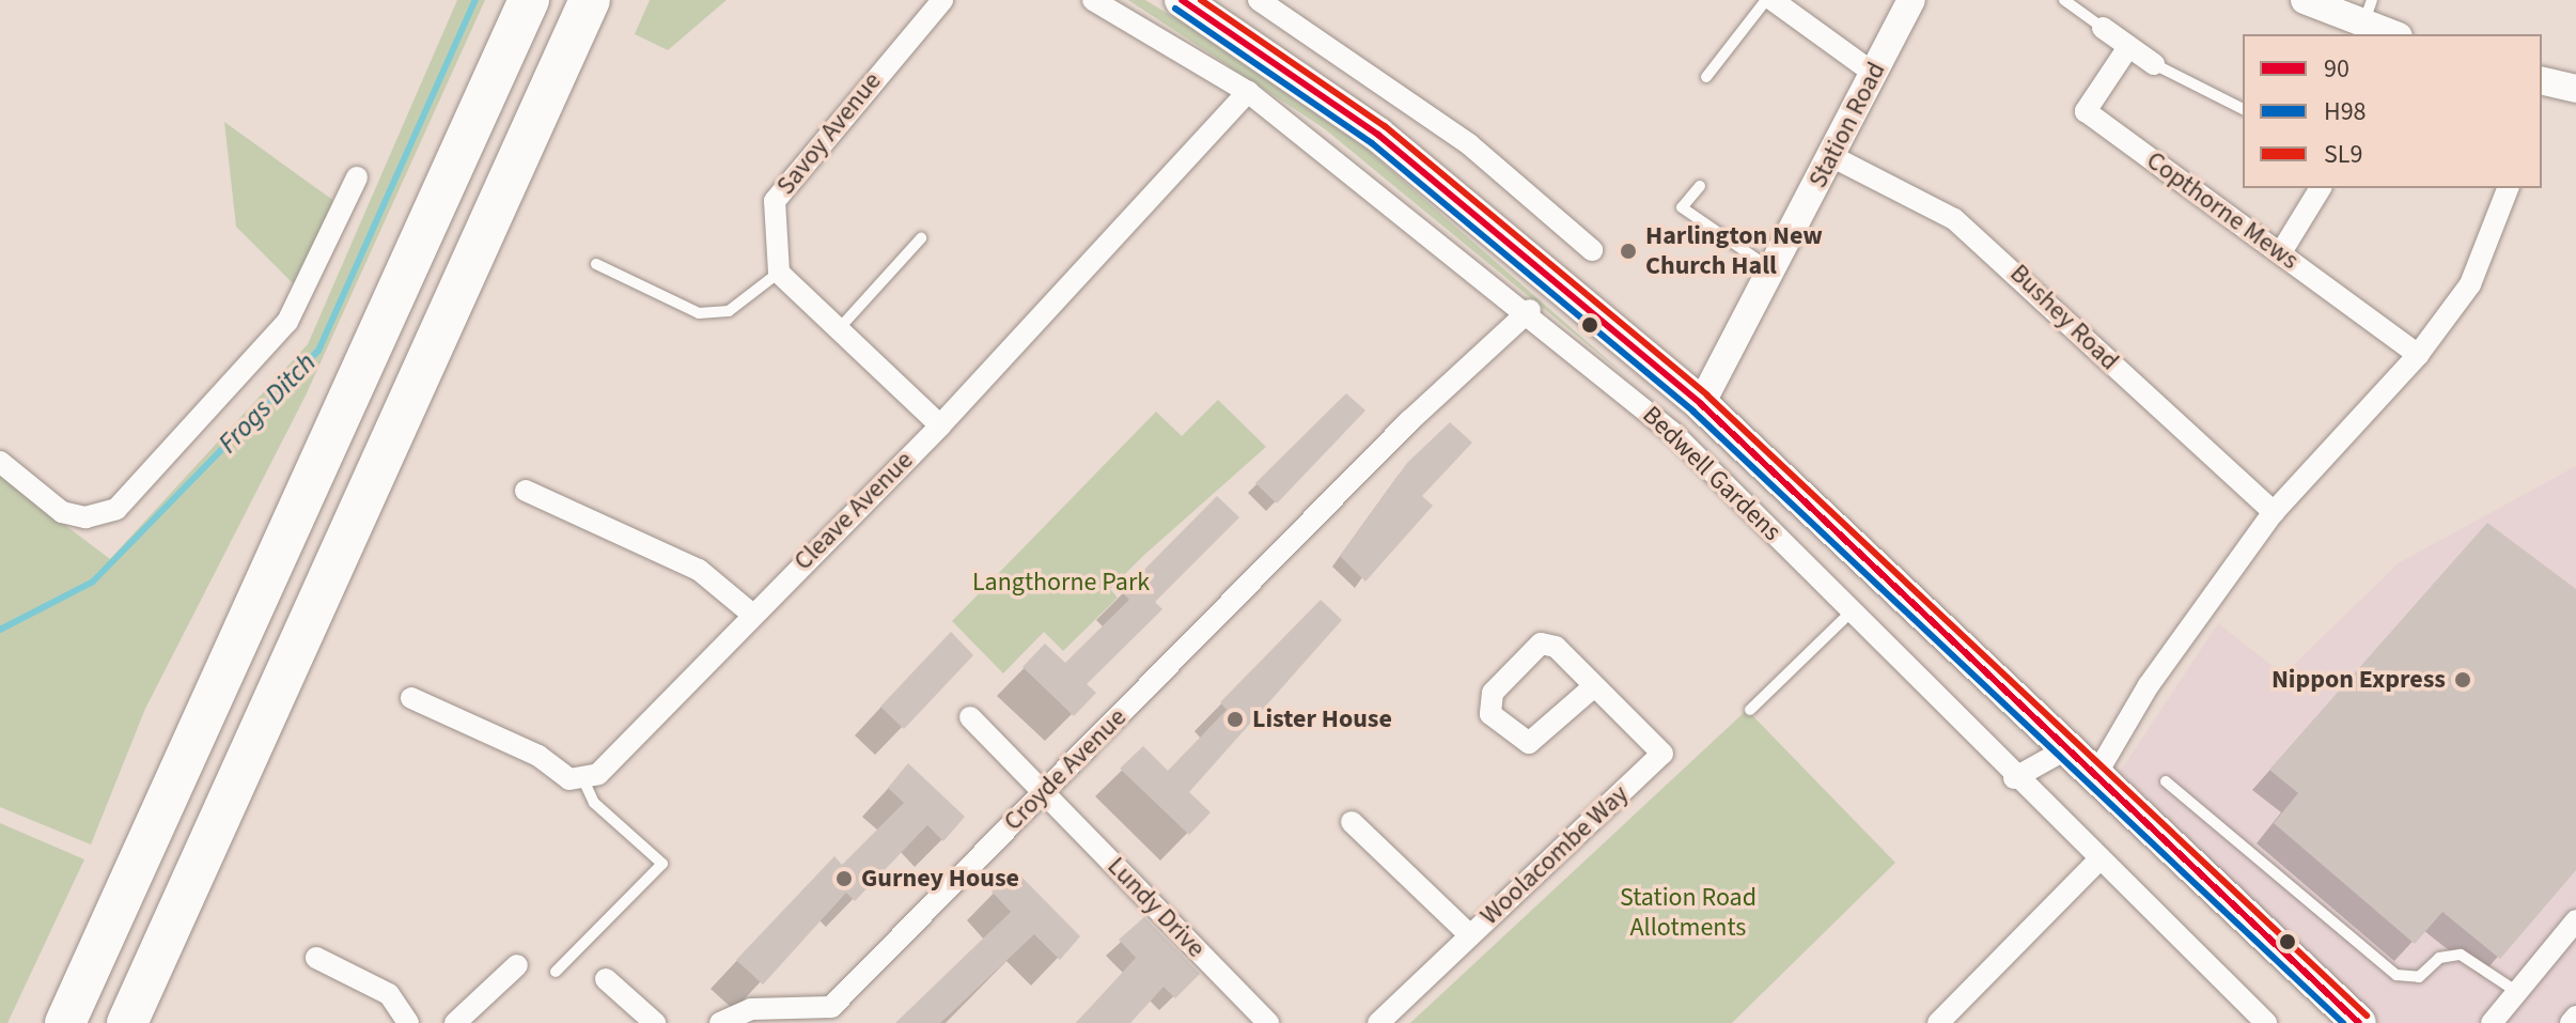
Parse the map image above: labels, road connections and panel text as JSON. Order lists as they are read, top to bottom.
{
  "streets": {
    "street": [
      "Station Road",
      "Savoy Avenue",
      "Copthorne Mews",
      "Bushey Road",
      "Bedwell Gardens",
      "Cleave Avenue",
      "Croyde Avenue",
      "Woolacombe Way",
      "Lundy Drive"
    ]
  },
  "crossings": [
    ["Station Road", "Bushey Road"],
    ["Bedwell Gardens", "Cleave Avenue"],
    ["Bedwell Gardens", "Croyde Avenue"],
    ["Croyde Avenue", "Lundy Drive"]
  ],
  "water": ["Frogs Ditch"],
  "parks": ["Langthorne Park", "Station Road Allotments"],
  "places": [
    "Harlington New Church Hall",
    "Nippon Express",
    "Lister House",
    "Gurney House"
  ],
  "lines": ["transit line 90", "transit line SL9", "transit line H98"],
  "legend": ["90", "H98", "SL9"]
}
